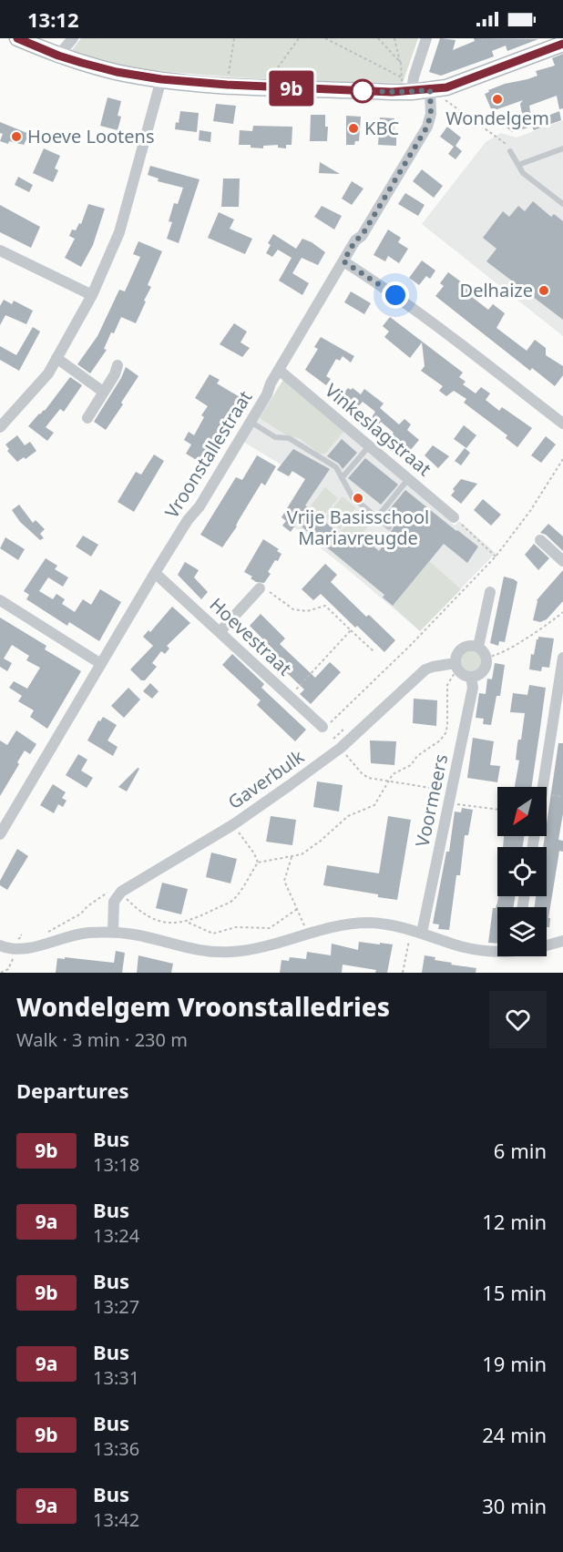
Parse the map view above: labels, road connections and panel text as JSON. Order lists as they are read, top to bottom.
{
  "streets": {
    "street": [
      "Vinkeslagstraat",
      "Vroonstallestraat",
      "Hoevestraat",
      "Gaverbulk",
      "Voormeers"
    ]
  },
  "crossings": [
    ["Vinkeslagstraat", "Vroonstallestraat"],
    ["Vroonstallestraat", "Hoevestraat"],
    ["Gaverbulk", "Voormeers"]
  ],
  "places": [
    "Wondelgem",
    "KBC",
    "Hoeve Lootens",
    "Delhaize",
    "Vrije Basisschool Mariavreugde"
  ],
  "lines": ["bus line 9b"],
  "north": "bottom left",
  "page": {
    "status": "13:12",
    "on_map": "9b",
    "heading": [
      ["Wondelgem Vroonstalledries", "Walk · 3 min · 230 m"],
      "Departures"
    ],
    "list": [
      {
        "mark": "9b",
        "name": "Bus",
        "note": "13:18",
        "value": "6 min"
      },
      {
        "mark": "9a",
        "name": "Bus",
        "note": "13:24",
        "value": "12 min"
      },
      {
        "mark": "9b",
        "name": "Bus",
        "note": "13:27",
        "value": "15 min"
      },
      {
        "mark": "9a",
        "name": "Bus",
        "note": "13:31",
        "value": "19 min"
      },
      {
        "mark": "9b",
        "name": "Bus",
        "note": "13:36",
        "value": "24 min"
      },
      {
        "mark": "9a",
        "name": "Bus",
        "note": "13:42",
        "value": "30 min"
      }
    ]
  }
}
